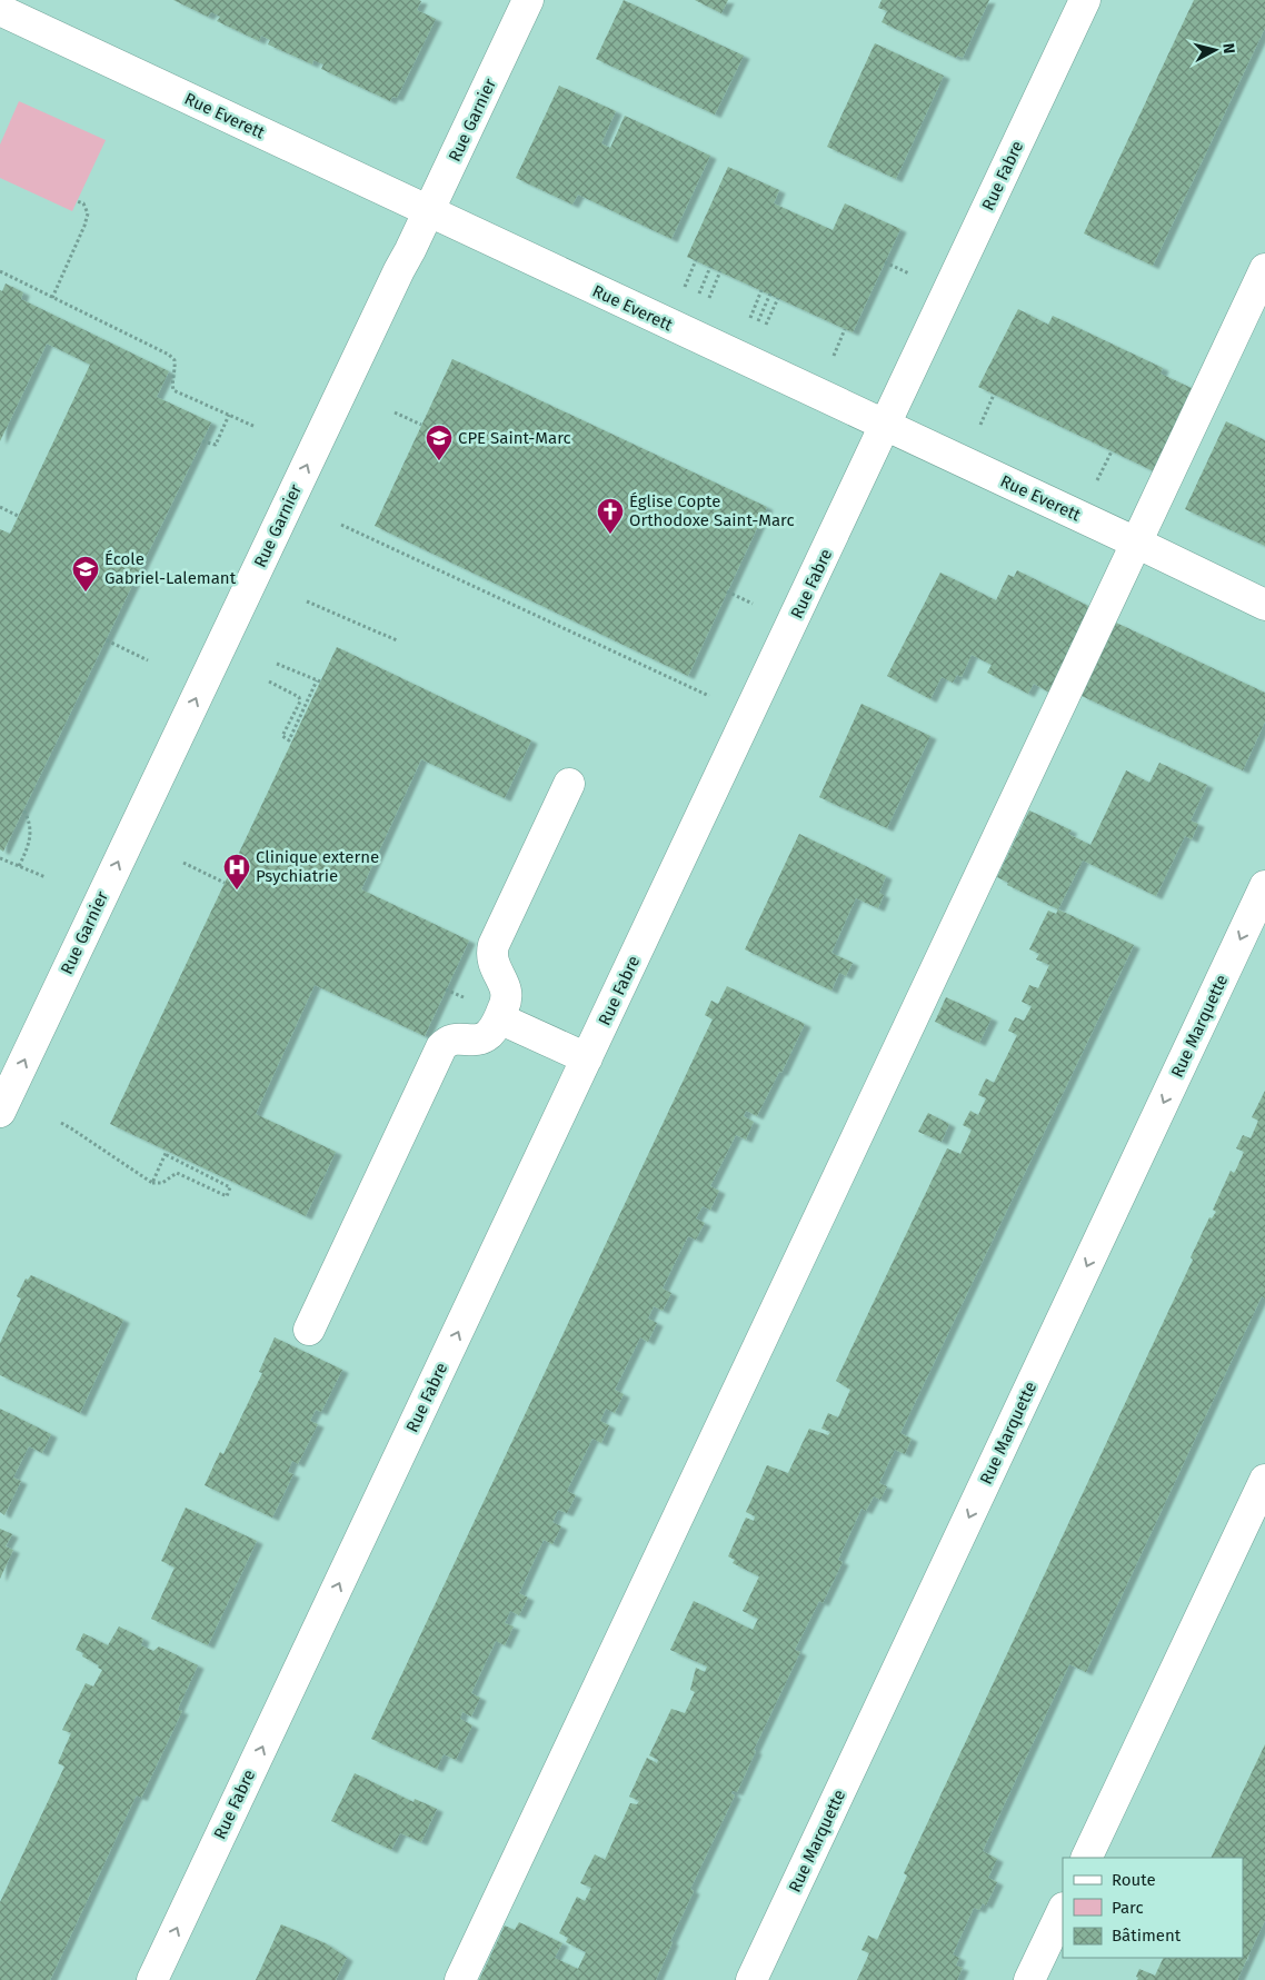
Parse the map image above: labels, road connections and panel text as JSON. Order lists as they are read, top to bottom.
{
  "streets": {
    "street": [
      "Rue Everett",
      "Rue Garnier",
      "Rue Fabre",
      "Rue Marquette"
    ]
  },
  "crossings": [
    ["Rue Everett", "Rue Garnier"],
    ["Rue Everett", "Rue Fabre"]
  ],
  "one_way": ["Rue Garnier"],
  "places": {
    "school or university": ["CPE Saint-Marc", "École Gabriel-Lalemant"],
    "church": ["Église Copte Orthodoxe Saint-Marc"],
    "hospital": ["Clinique externe Psychiatrie"]
  },
  "legend": ["Route", "Parc", "Bâtiment"],
  "north": "right"
}
